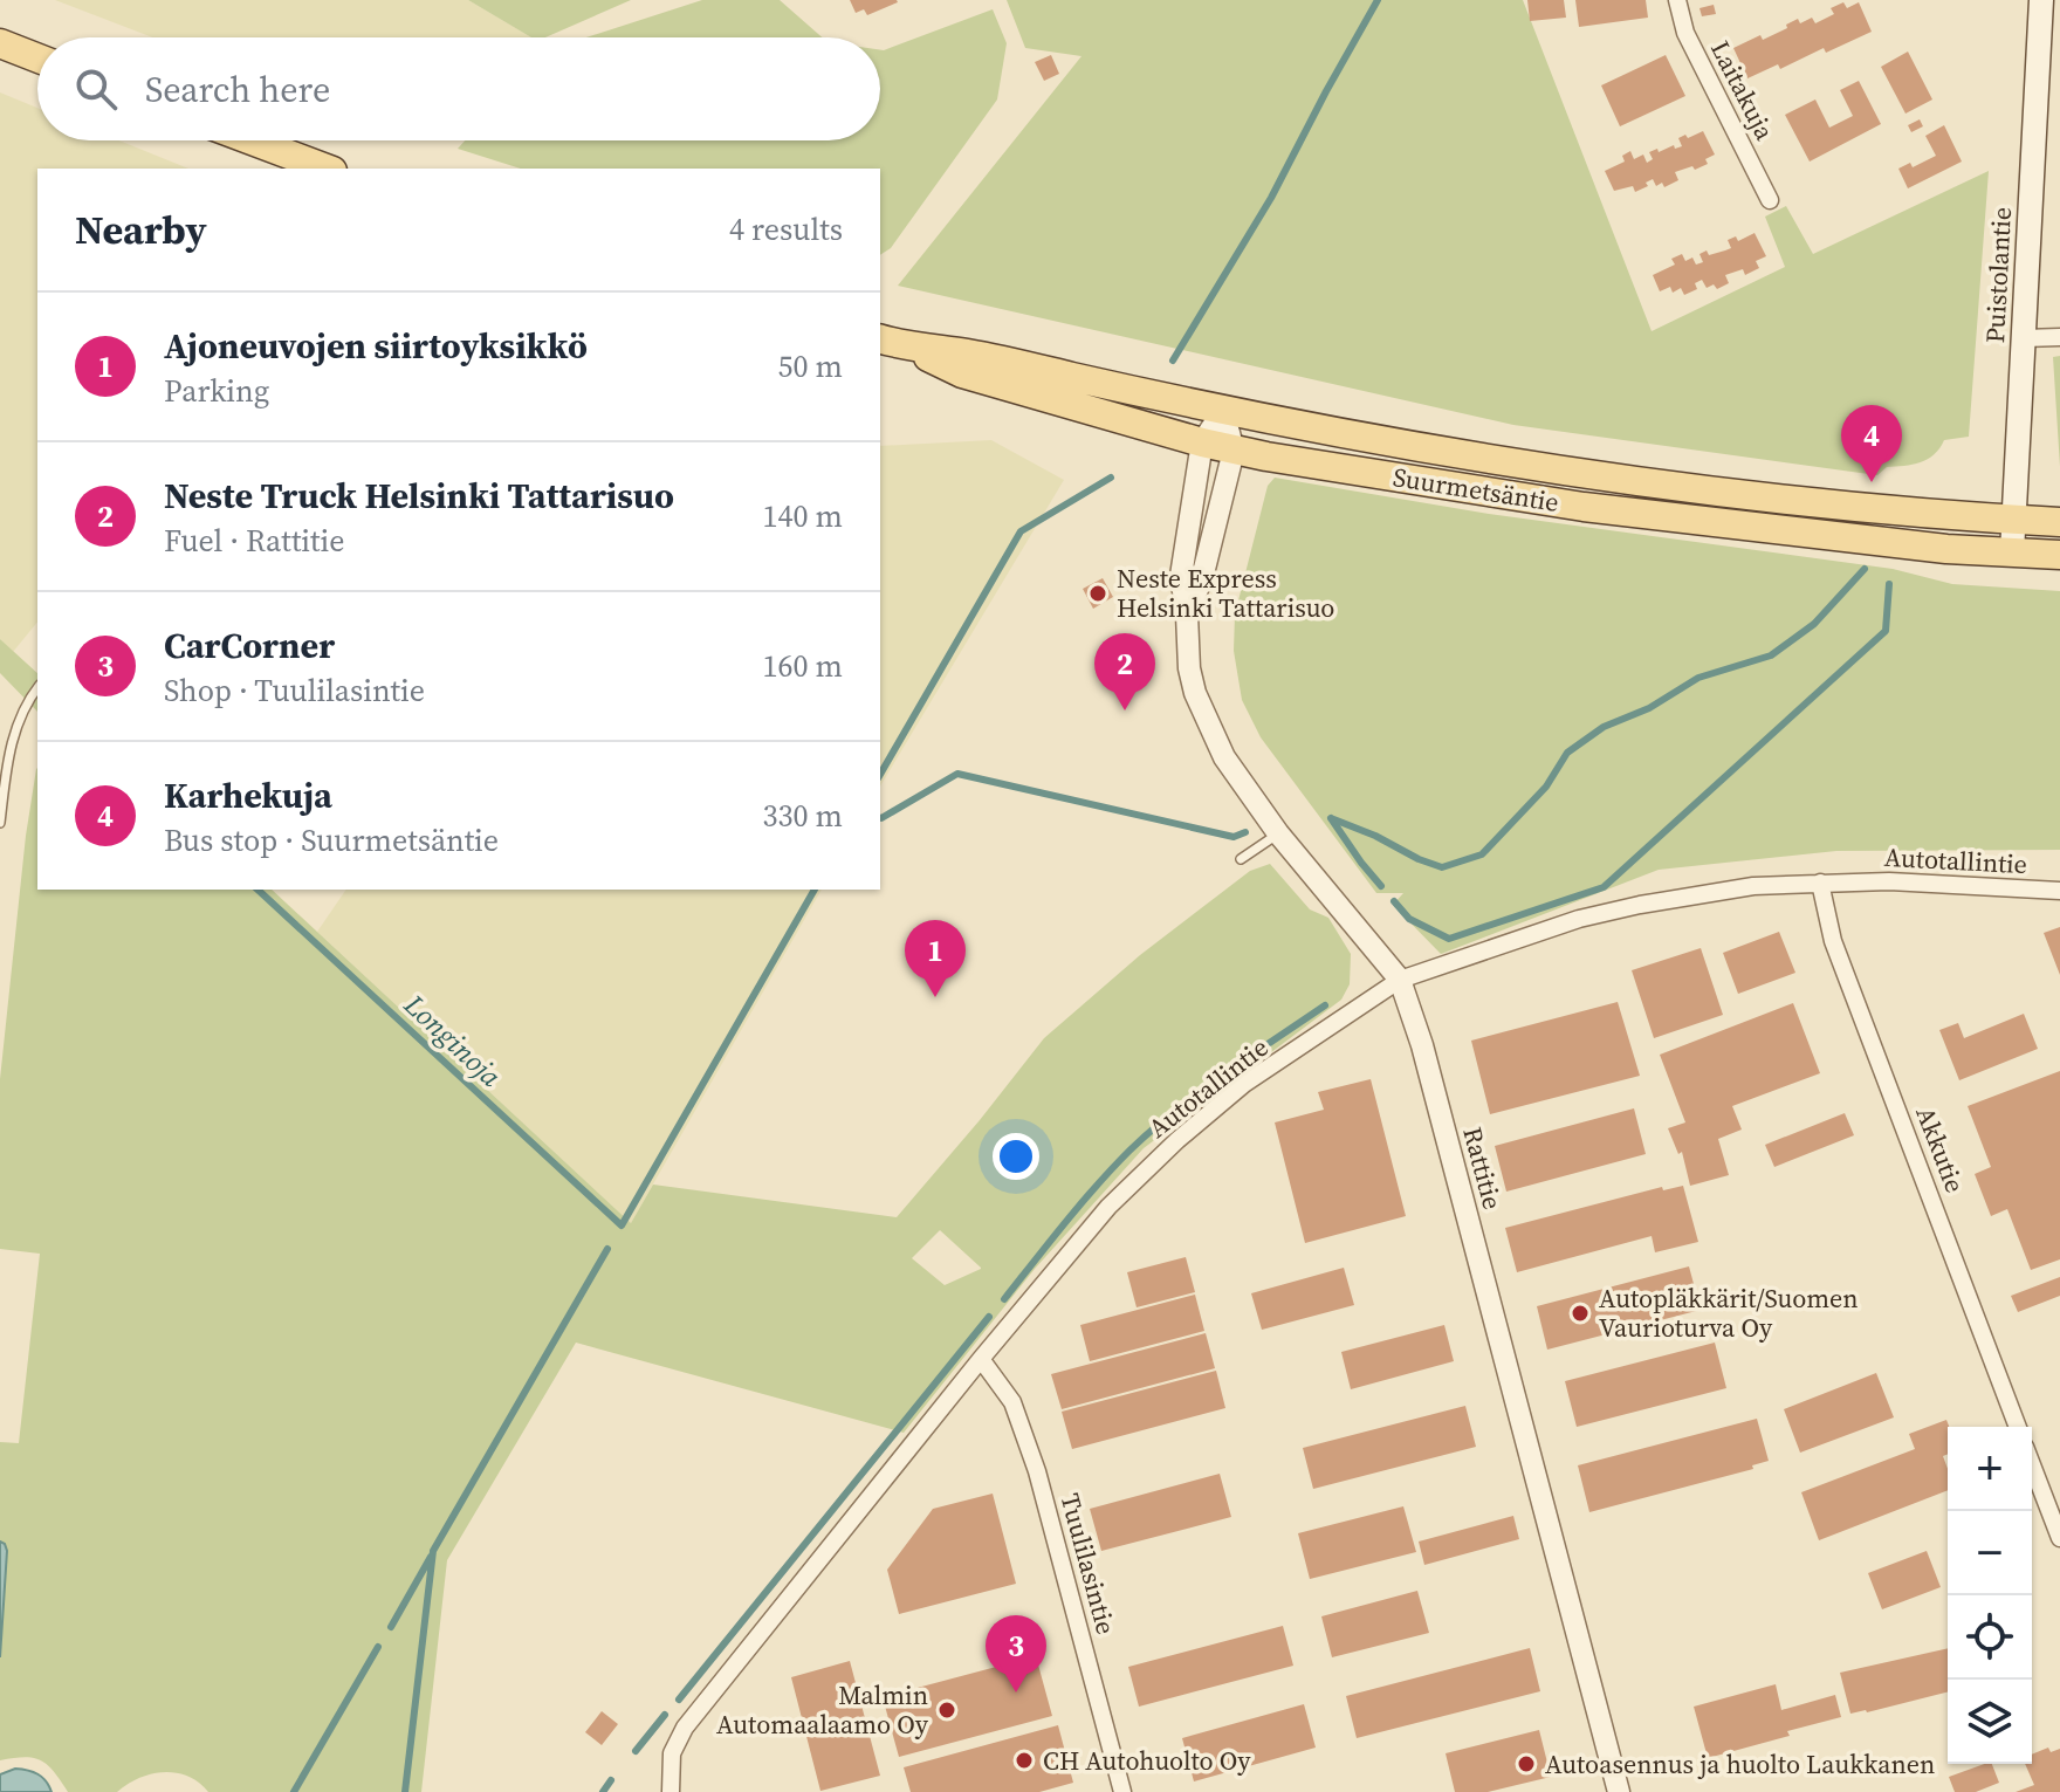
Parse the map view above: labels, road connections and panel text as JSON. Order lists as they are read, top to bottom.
{
  "streets": {
    "main road": ["Puistolantie", "Suurmetsäntie"],
    "street": [
      "Laitakuja",
      "Autotallintie",
      "Akkutie",
      "Rattitie",
      "Tuulilasintie"
    ]
  },
  "crossings": [
    ["Puistolantie", "Suurmetsäntie"],
    ["Suurmetsäntie", "Rattitie"],
    ["Autotallintie", "Akkutie"],
    ["Autotallintie", "Rattitie"],
    ["Autotallintie", "Tuulilasintie"]
  ],
  "water": ["Longinoja"],
  "places": [
    "Neste Express Helsinki Tattarisuo",
    "Autopläkkärit/Suomen Vaurioturva Oy",
    "Malmin Automaalaamo Oy",
    "CH Autohuolto Oy",
    "Autoasennus ja huolto Laukkanen"
  ],
  "page": {
    "search": "Search here",
    "heading": ["Nearby", "4 results"],
    "list": [
      {
        "mark": "1",
        "name": "Ajoneuvojen siirtoyksikkö",
        "note": "Parking",
        "value": "50 m"
      },
      {
        "mark": "2",
        "name": "Neste Truck Helsinki Tattarisuo",
        "note": "Fuel · Rattitie",
        "value": "140 m"
      },
      {
        "mark": "3",
        "name": "CarCorner",
        "note": "Shop · Tuulilasintie",
        "value": "160 m"
      },
      {
        "mark": "4",
        "name": "Karhekuja",
        "note": "Bus stop · Suurmetsäntie",
        "value": "330 m"
      }
    ],
    "pins": [
      "4",
      "2",
      "1",
      "3"
    ],
    "map_buttons": ["+", "−"]
  }
}
